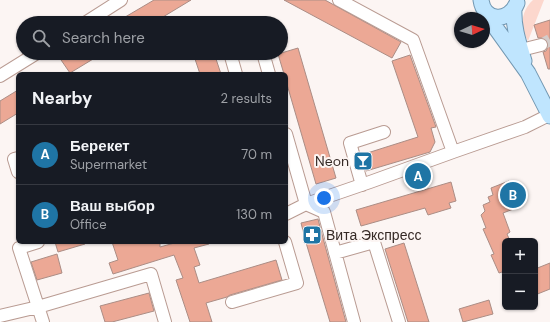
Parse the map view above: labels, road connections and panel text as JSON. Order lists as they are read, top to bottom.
{
  "places": {
    "bar": ["Neon"],
    "pharmacy": ["Вита Экспресс"]
  },
  "north": "right",
  "page": {
    "search": "Search here",
    "heading": ["Nearby", "2 results"],
    "list": [
      {
        "mark": "A",
        "name": "Берекет",
        "note": "Supermarket",
        "value": "70 m"
      },
      {
        "mark": "B",
        "name": "Ваш выбор",
        "note": "Office",
        "value": "130 m"
      }
    ],
    "pins": ["A", "B"],
    "map_buttons": ["+", "−"]
  }
}
